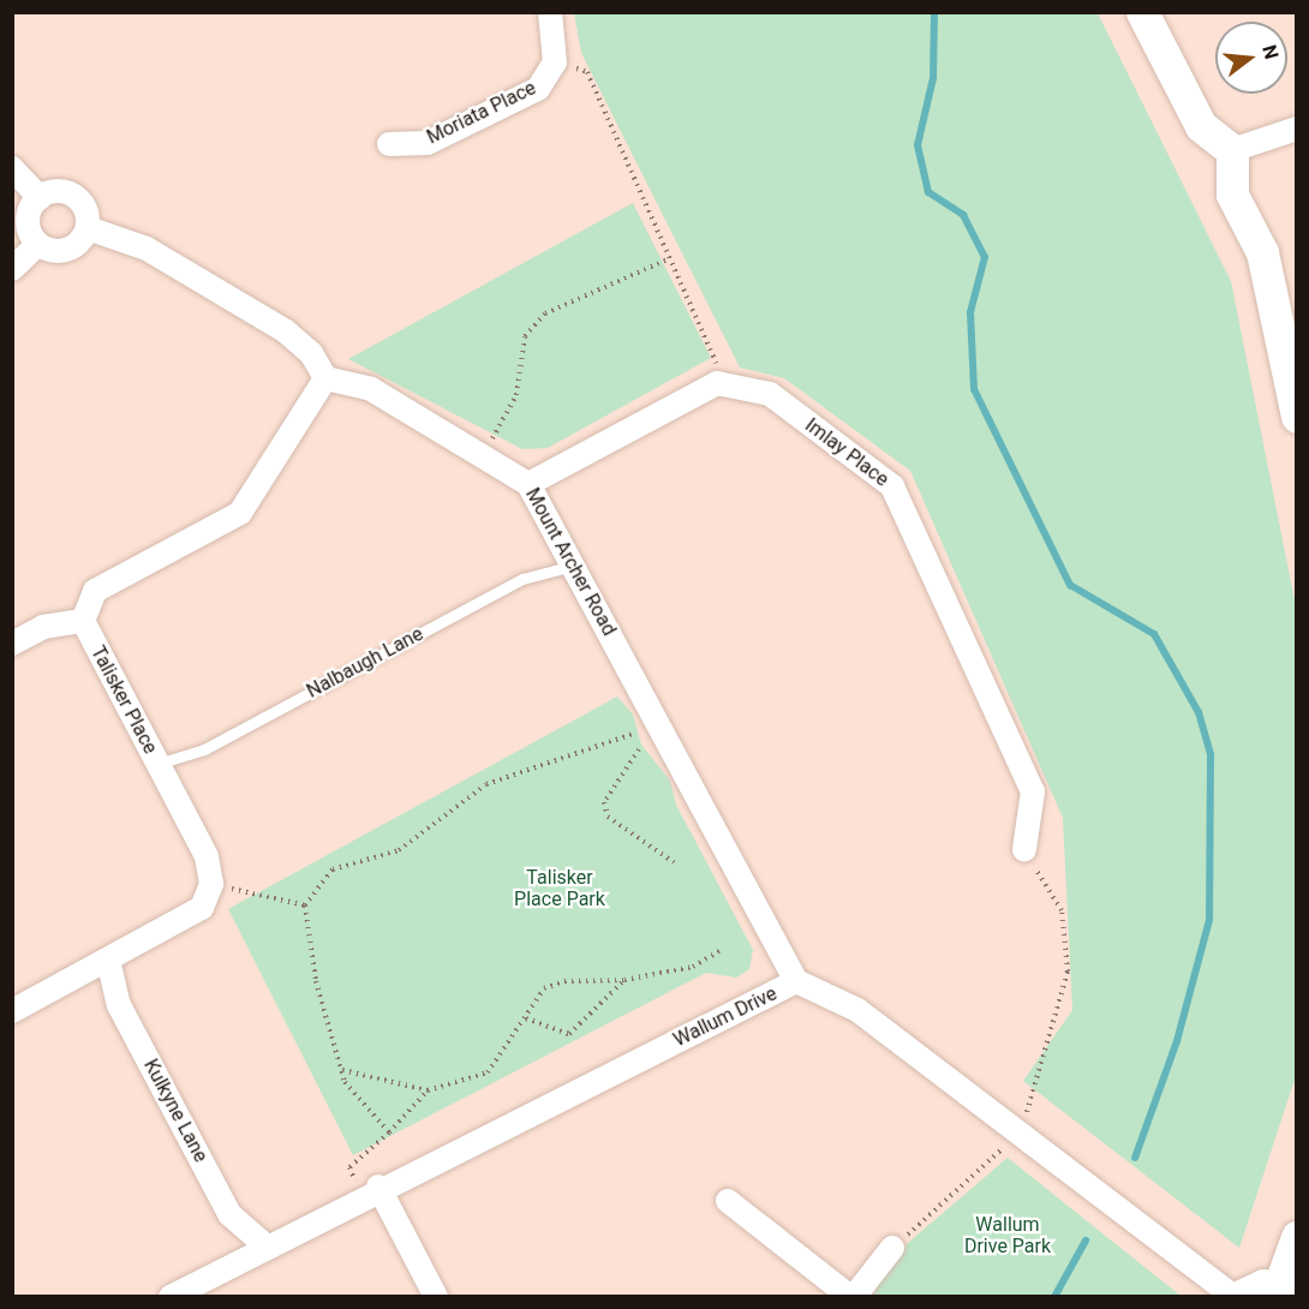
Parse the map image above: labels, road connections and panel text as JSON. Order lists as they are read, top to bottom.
{
  "streets": {
    "street": [
      "Moriata Place",
      "Imlay Place",
      "Mount Archer Road",
      "Talisker Place",
      "Wallum Drive",
      "Kulkyne Lane"
    ],
    "lane": ["Nalbaugh Lane"]
  },
  "crossings": [
    ["Mount Archer Road", "Nalbaugh Lane"],
    ["Mount Archer Road", "Wallum Drive"],
    ["Nalbaugh Lane", "Talisker Place"],
    ["Wallum Drive", "Kulkyne Lane"]
  ],
  "parks": ["Talisker Place Park", "Wallum Drive Park"],
  "north": "right"
}
